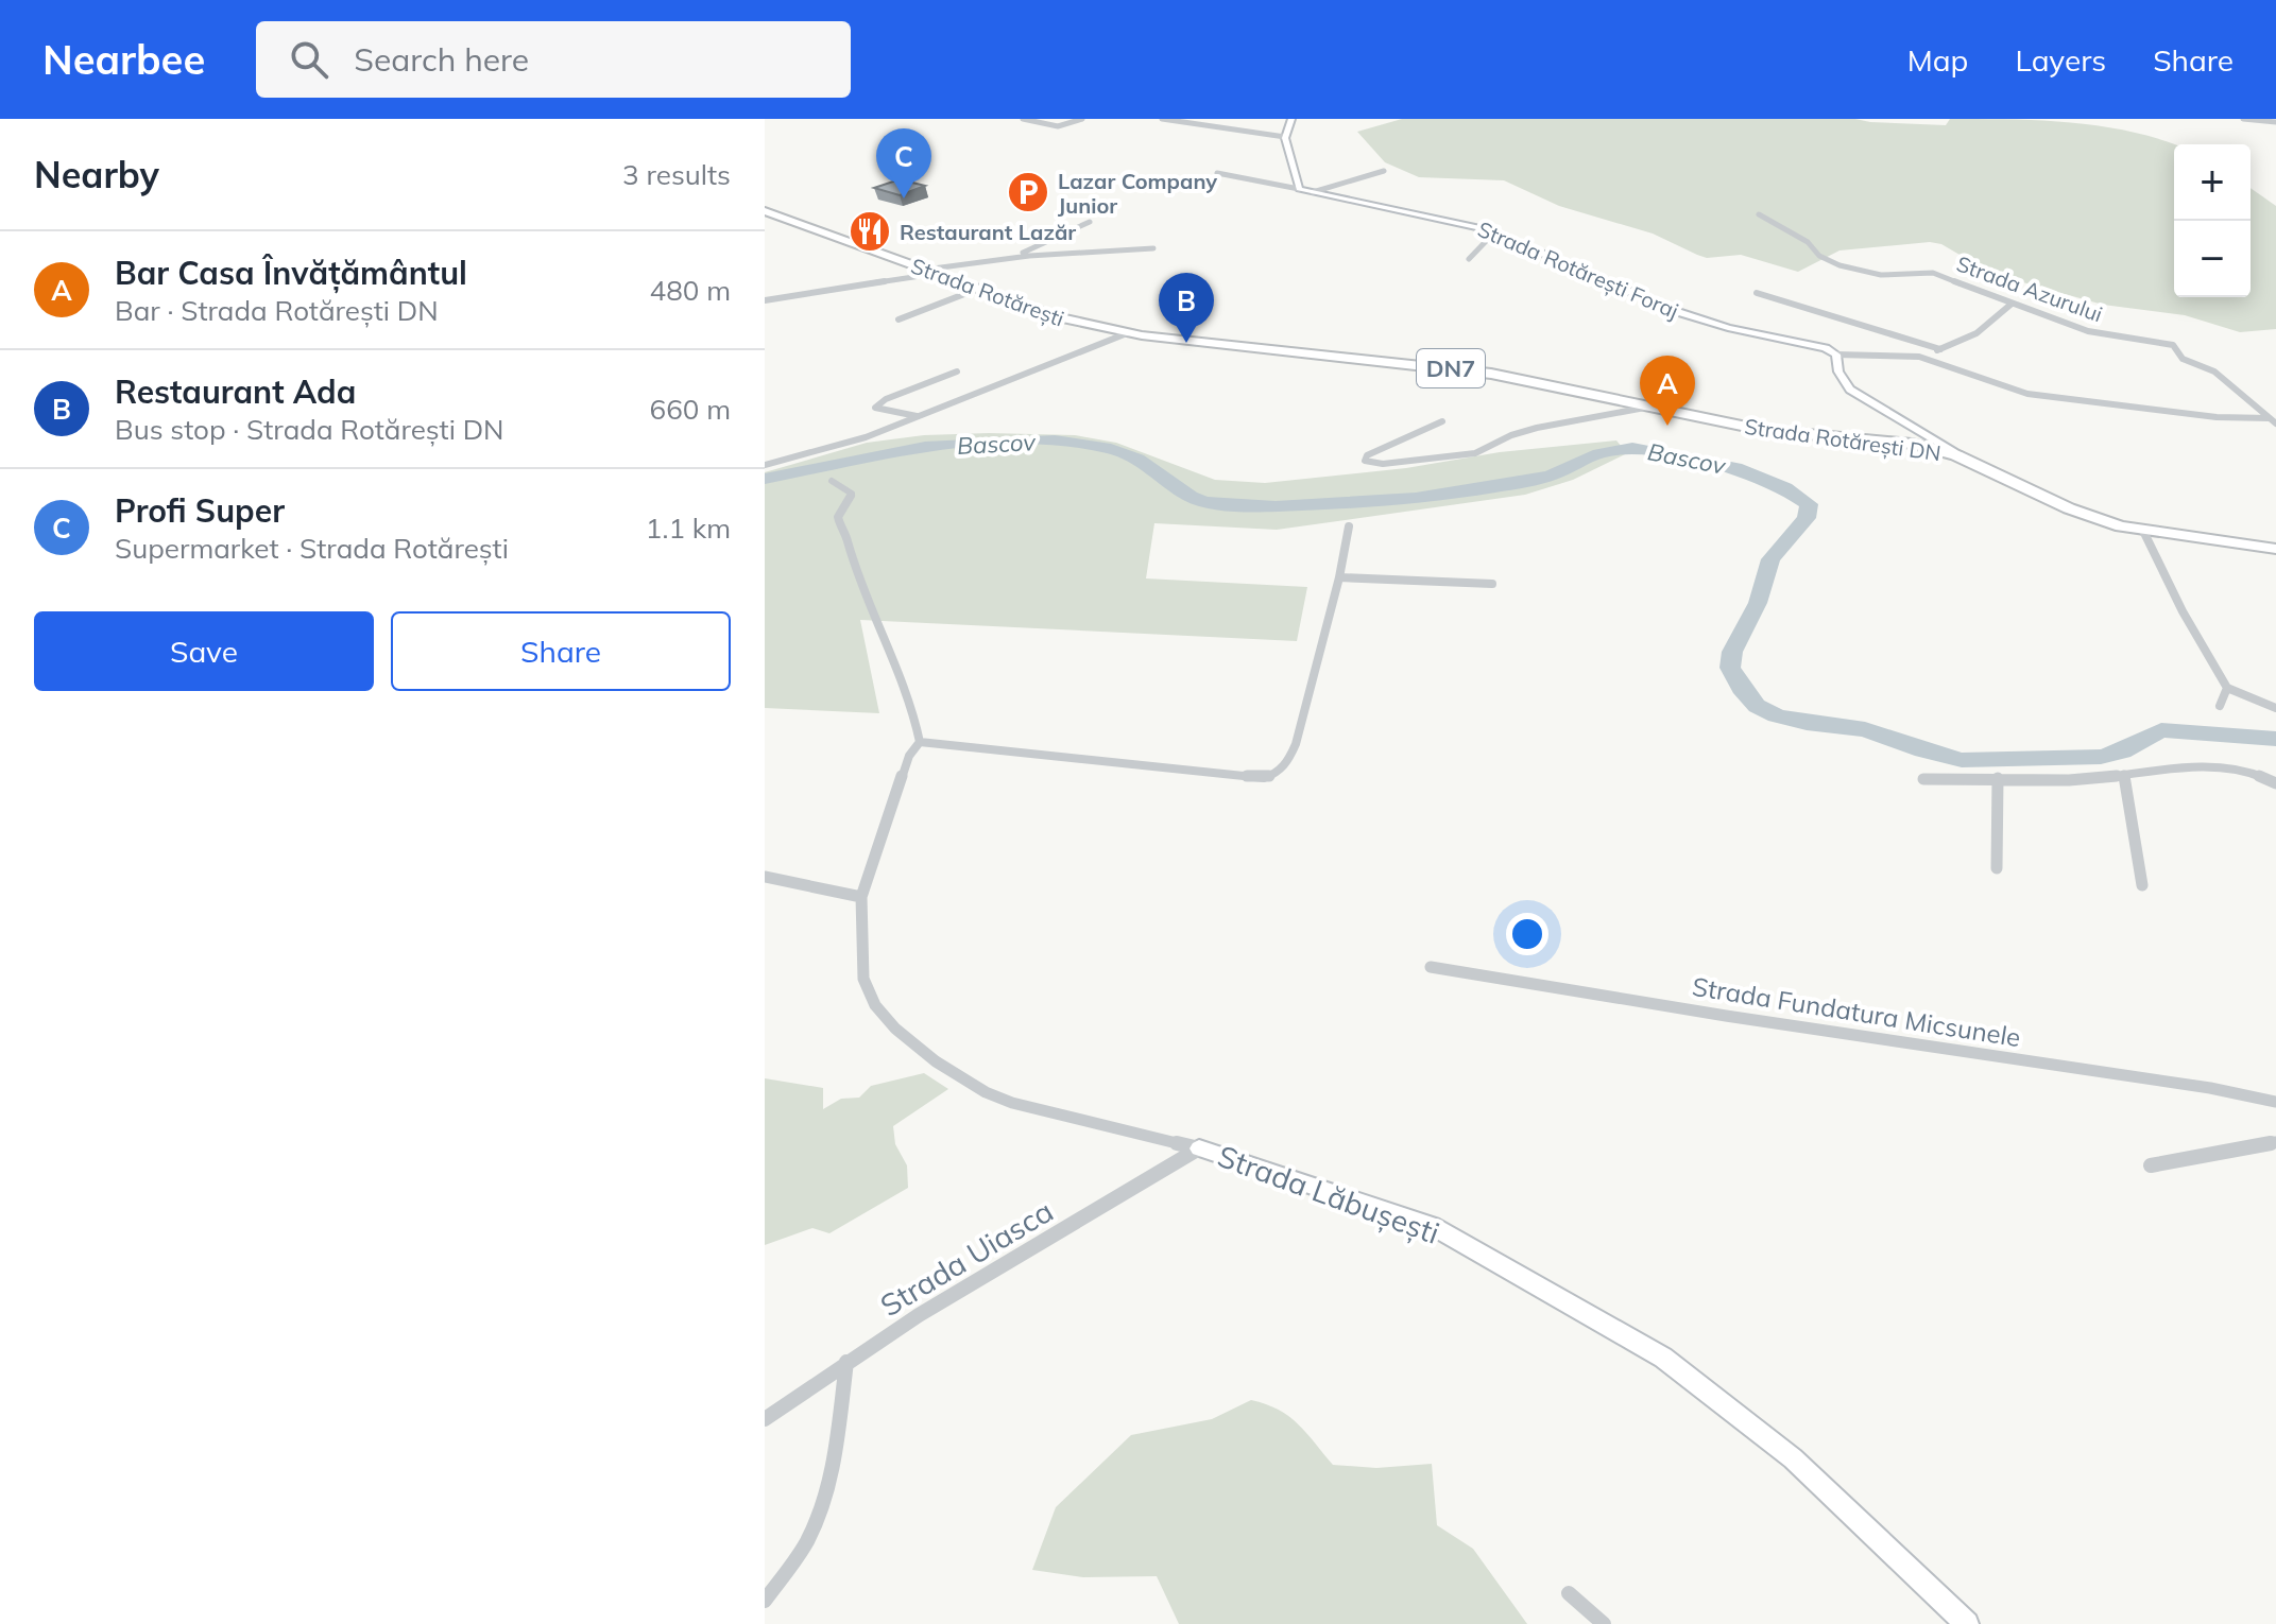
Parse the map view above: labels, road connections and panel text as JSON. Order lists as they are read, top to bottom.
{
  "streets": {
    "highway": ["Strada Rotărești", "DN7", "Strada Rotărești DN"],
    "street": [
      "Strada Rotărești Foraj",
      "Strada Azurului",
      "Strada Fundatura Micsunele",
      "Strada Lăbușești",
      "Strada Uiasca"
    ]
  },
  "crossings": [
    ["Strada Rotărești Foraj", "Strada Azurului"],
    ["Strada Rotărești", "Strada Rotărești DN"],
    ["Strada Lăbușești", "Strada Uiasca"]
  ],
  "water": ["Bascov"],
  "places": {
    "parking": ["Lazar Company Junior"],
    "restaurant": ["Restaurant Lazăr"]
  },
  "page": {
    "header": "Nearbee",
    "search": "Search here",
    "nav": ["Map", "Layers", "Share"],
    "heading": ["Nearby", "3 results"],
    "pins": ["C", "B", "A"],
    "map_buttons": ["+", "−"],
    "list": [
      {
        "mark": "A",
        "name": "Bar Casa Învățământul",
        "note": "Bar · Strada Rotărești DN",
        "value": "480 m"
      },
      {
        "mark": "B",
        "name": "Restaurant Ada",
        "note": "Bus stop · Strada Rotărești DN",
        "value": "660 m"
      },
      {
        "mark": "C",
        "name": "Profi Super",
        "note": "Supermarket · Strada Rotărești",
        "value": "1.1 km"
      }
    ],
    "buttons": ["Save", "Share"]
  }
}
